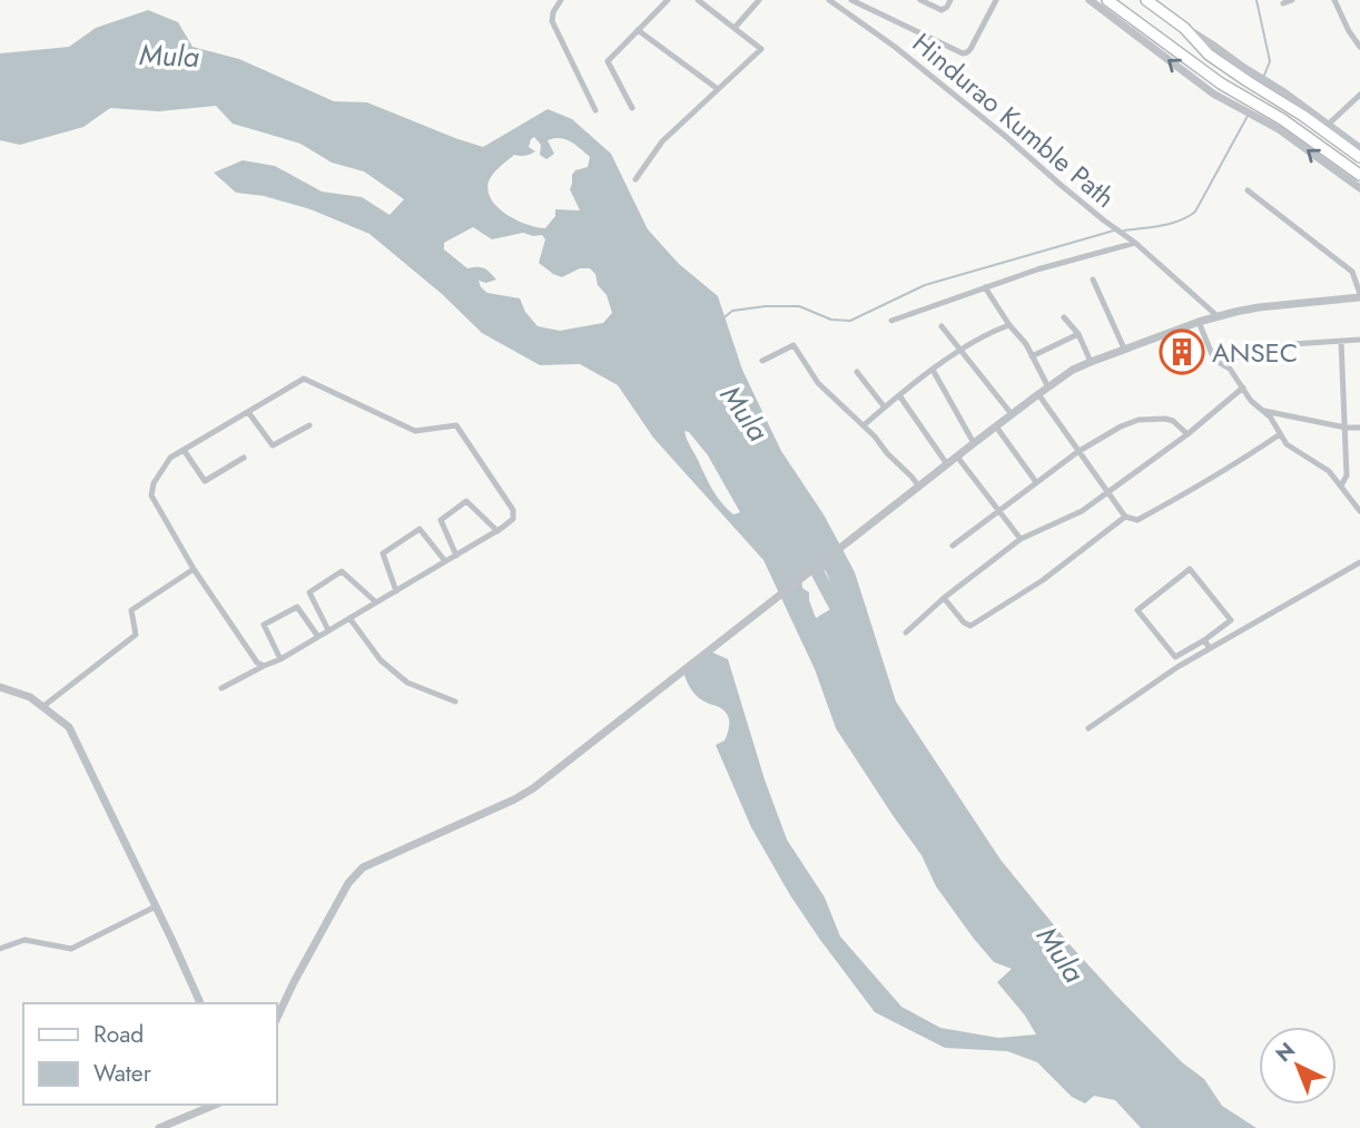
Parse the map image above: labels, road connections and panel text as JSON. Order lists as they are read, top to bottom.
{
  "streets": {
    "street": ["Hindurao Kumble Path"]
  },
  "water": ["Mula"],
  "places": {
    "building": ["ANSEC"]
  },
  "legend": ["Road", "Water"],
  "north": "top left"
}
